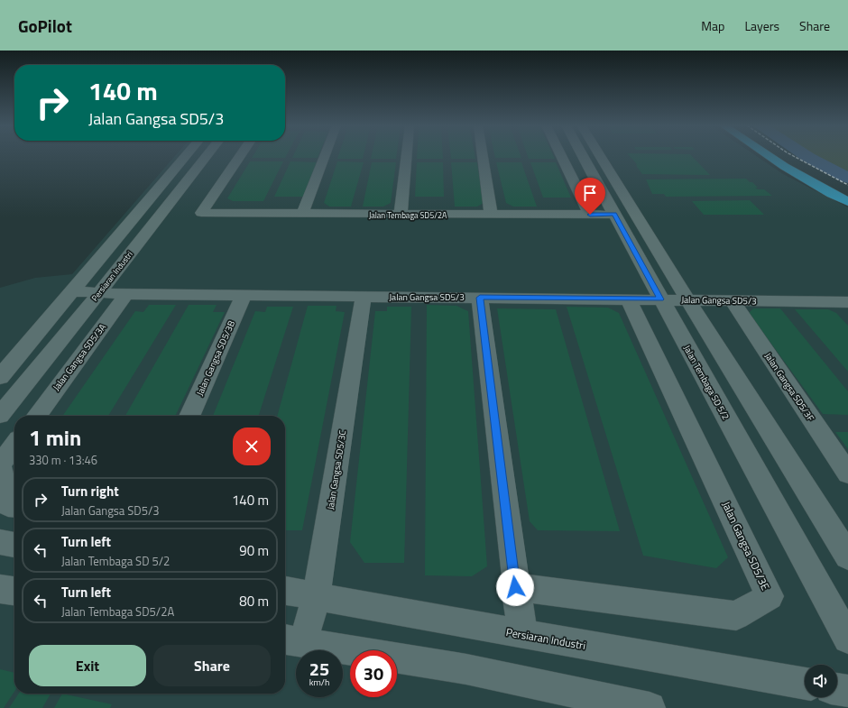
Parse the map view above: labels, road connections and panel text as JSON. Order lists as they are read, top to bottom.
{
  "streets": {
    "street": [
      "Jalan Tembaga SD5/2A",
      "Persiaran Industri",
      "Jalan Gangsa SD5/3",
      "Jalan Gangsa SD5/3A",
      "Jalan Gangsa SD5/3B",
      "Jalan Tembaga SD 5/2",
      "Jalan Gangsa SD5/3F",
      "Jalan Gangsa SD5/3C",
      "Jalan Gangsa SD5/3E"
    ]
  },
  "crossings": [
    ["Jalan Tembaga SD5/2A", "Jalan Tembaga SD 5/2"],
    ["Persiaran Industri", "Jalan Gangsa SD5/3"],
    ["Persiaran Industri", "Jalan Gangsa SD5/3C"],
    ["Jalan Gangsa SD5/3", "Jalan Gangsa SD5/3A"],
    ["Jalan Gangsa SD5/3", "Jalan Gangsa SD5/3B"],
    ["Jalan Gangsa SD5/3", "Jalan Tembaga SD 5/2"],
    ["Jalan Gangsa SD5/3", "Jalan Gangsa SD5/3F"],
    ["Jalan Gangsa SD5/3", "Jalan Gangsa SD5/3C"],
    ["Jalan Gangsa SD5/3", "Jalan Gangsa SD5/3E"]
  ],
  "page": {
    "header": "GoPilot",
    "nav": ["Map", "Layers", "Share"],
    "turn": ["140 m", "Jalan Gangsa SD5/3"],
    "heading": ["1 min", "330 m · 13:46"],
    "list": [
      {
        "name": "Turn right",
        "note": "Jalan Gangsa SD5/3",
        "value": "140 m"
      },
      {
        "name": "Turn left",
        "note": "Jalan Tembaga SD 5/2",
        "value": "90 m"
      },
      {
        "name": "Turn left",
        "note": "Jalan Tembaga SD5/2A",
        "value": "80 m"
      }
    ],
    "buttons": ["Exit", "Share"],
    "speed": "25 km/h",
    "limit": "30"
  }
}
